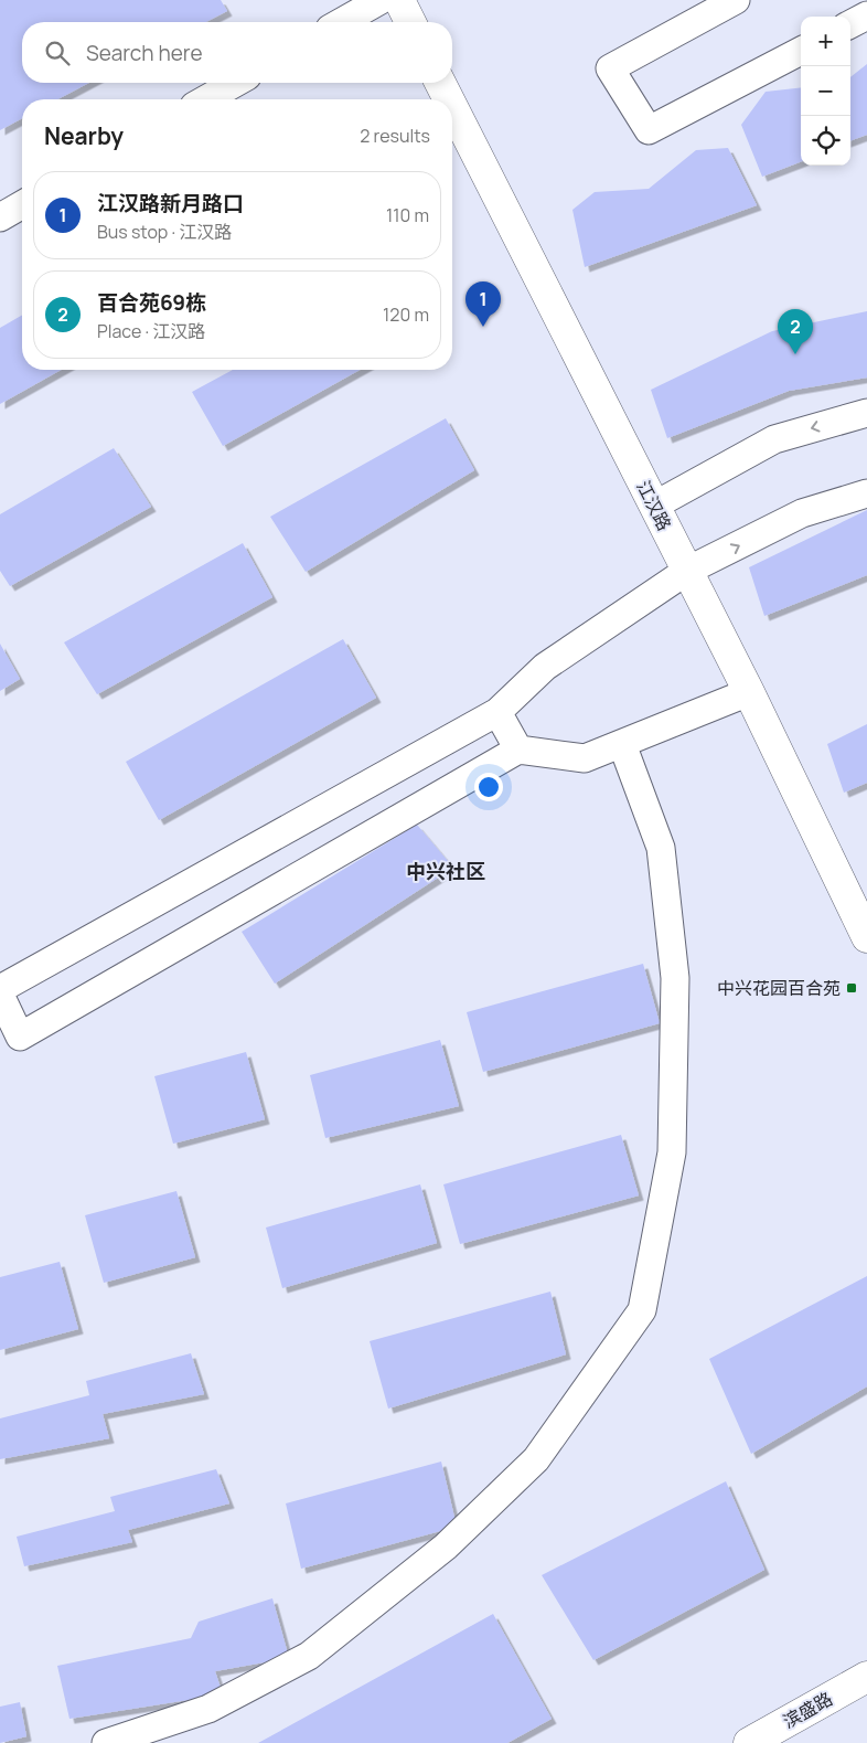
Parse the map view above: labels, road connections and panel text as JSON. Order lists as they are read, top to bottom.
{
  "streets": {
    "street": ["江汉路", "滨盛路"]
  },
  "districts": ["中兴社区"],
  "places": {
    "transit": ["中兴花园百合苑"]
  },
  "page": {
    "map_buttons": ["+", "−"],
    "search": "Search here",
    "heading": ["Nearby", "2 results"],
    "list": [
      {
        "mark": "1",
        "name": "江汉路新月路口",
        "note": "Bus stop · 江汉路",
        "value": "110 m"
      },
      {
        "mark": "2",
        "name": "百合苑69栋",
        "note": "Place · 江汉路",
        "value": "120 m"
      }
    ],
    "pins": ["1", "2"]
  }
}
